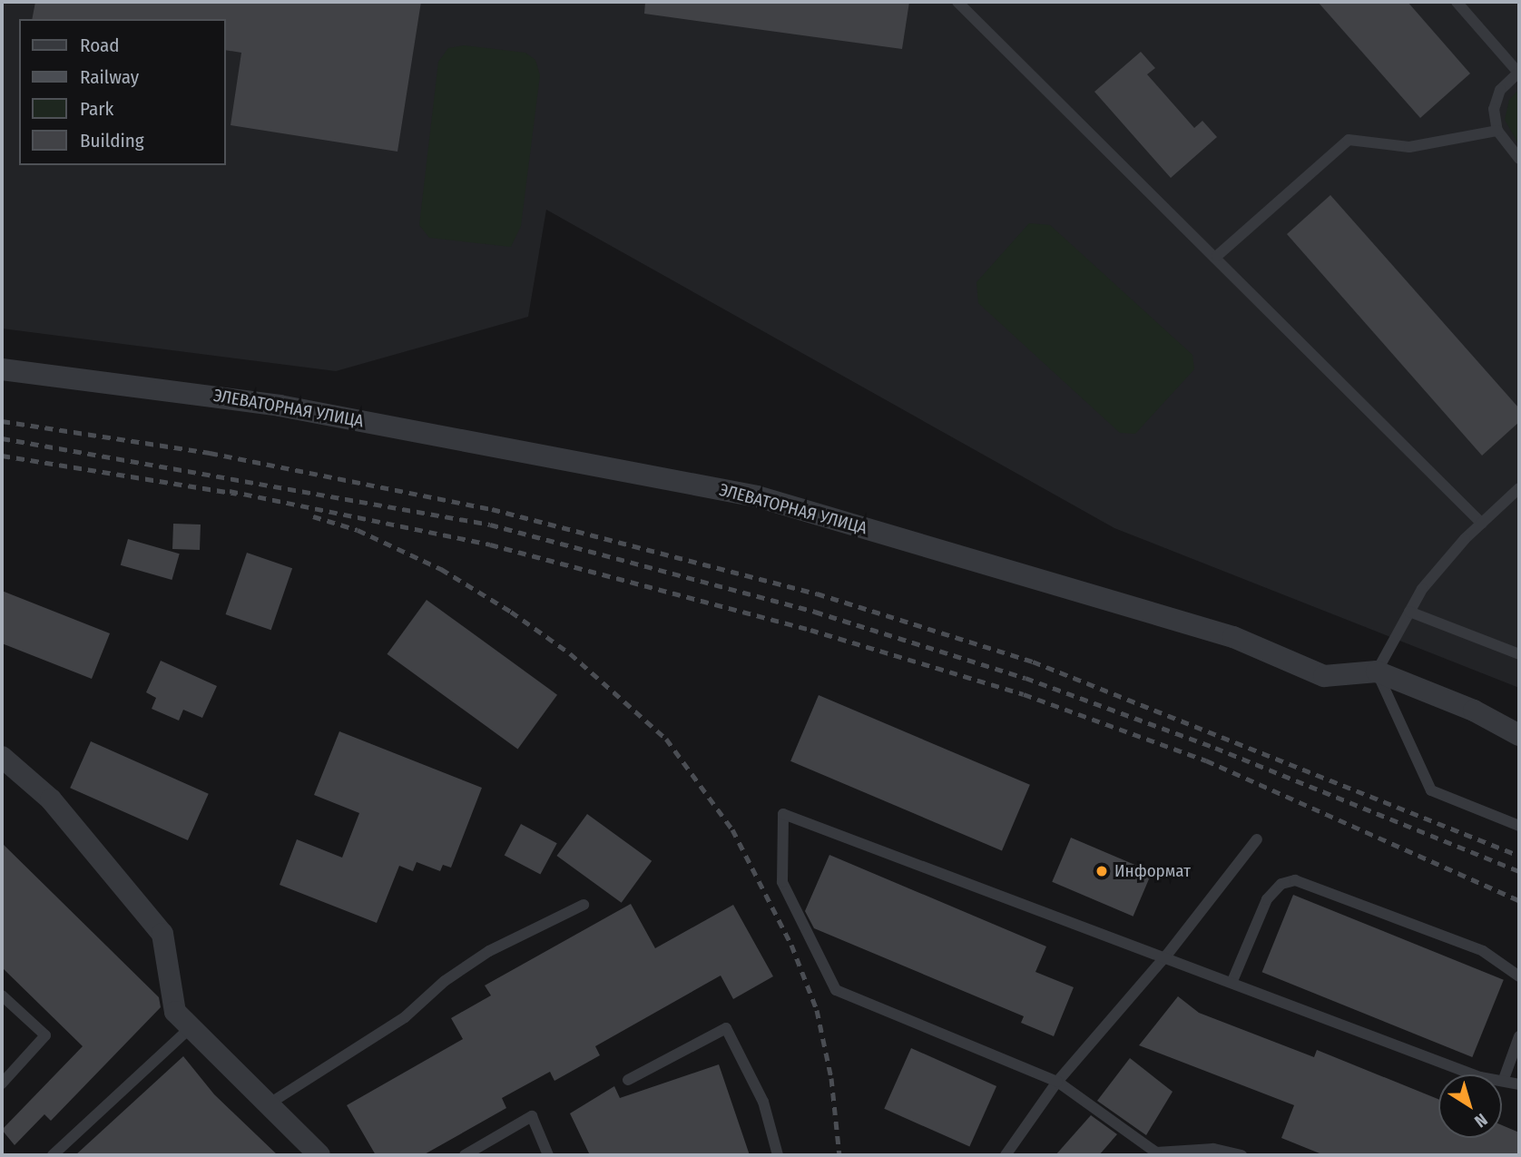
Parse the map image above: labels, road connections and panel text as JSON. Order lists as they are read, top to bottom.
{
  "streets": {
    "street": ["ЭЛЕВАТОРНАЯ УЛИЦА"]
  },
  "places": ["Информат"],
  "legend": [
    "Road",
    "Railway",
    "Park",
    "Building"
  ],
  "north": "bottom right"
}
